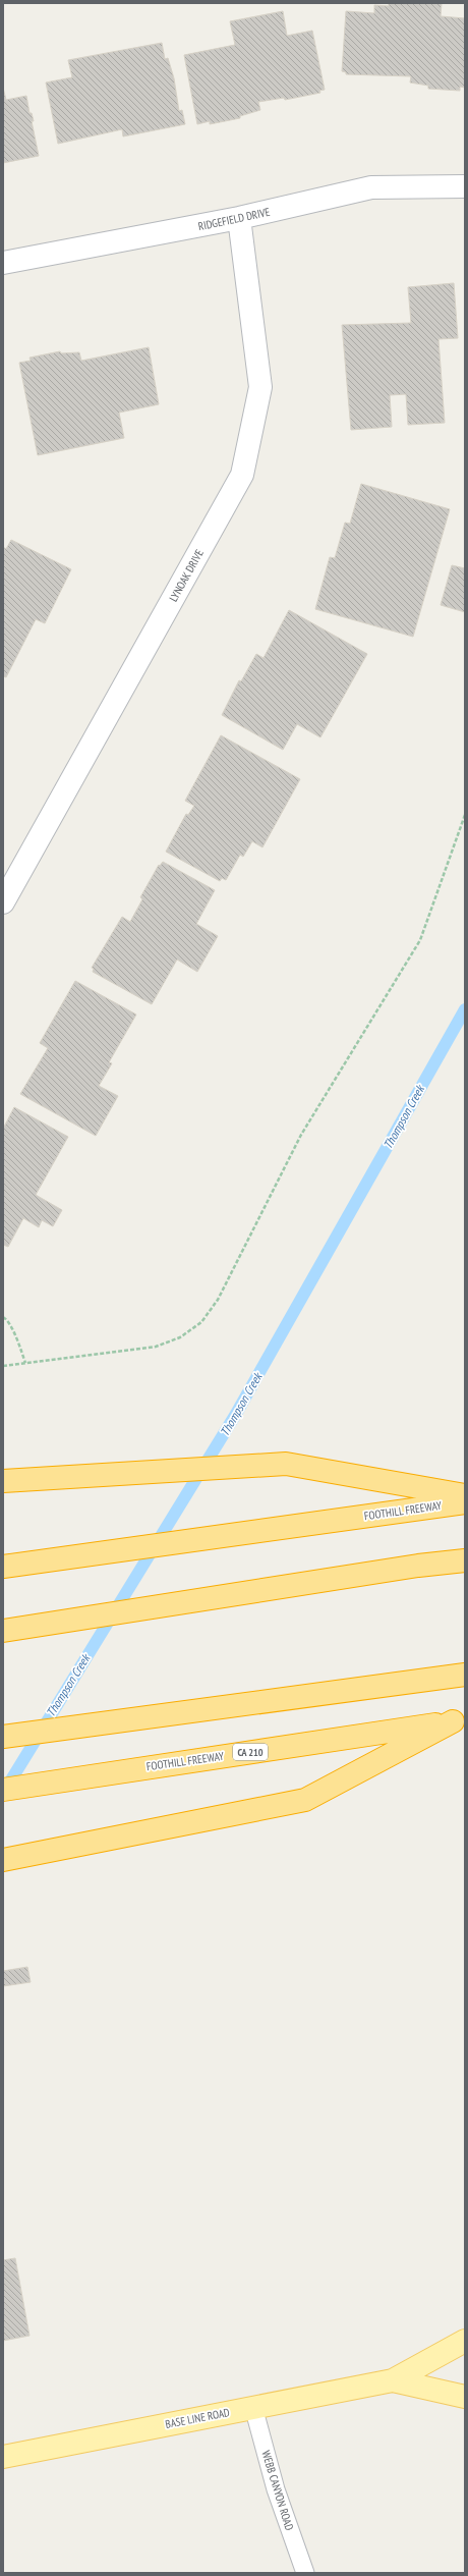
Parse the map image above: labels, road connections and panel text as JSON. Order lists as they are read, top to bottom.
{
  "streets": {
    "highway": ["FOOTHILL FREEWAY", "CA 210"],
    "main road": ["BASE LINE ROAD"],
    "street": ["RIDGEFIELD DRIVE", "LYNOAK DRIVE"],
    "lane": ["WEBB CANYON ROAD"]
  },
  "crossings": [
    ["RIDGEFIELD DRIVE", "LYNOAK DRIVE"],
    ["BASE LINE ROAD", "WEBB CANYON ROAD"]
  ],
  "water": ["Thompson Creek"]
}
